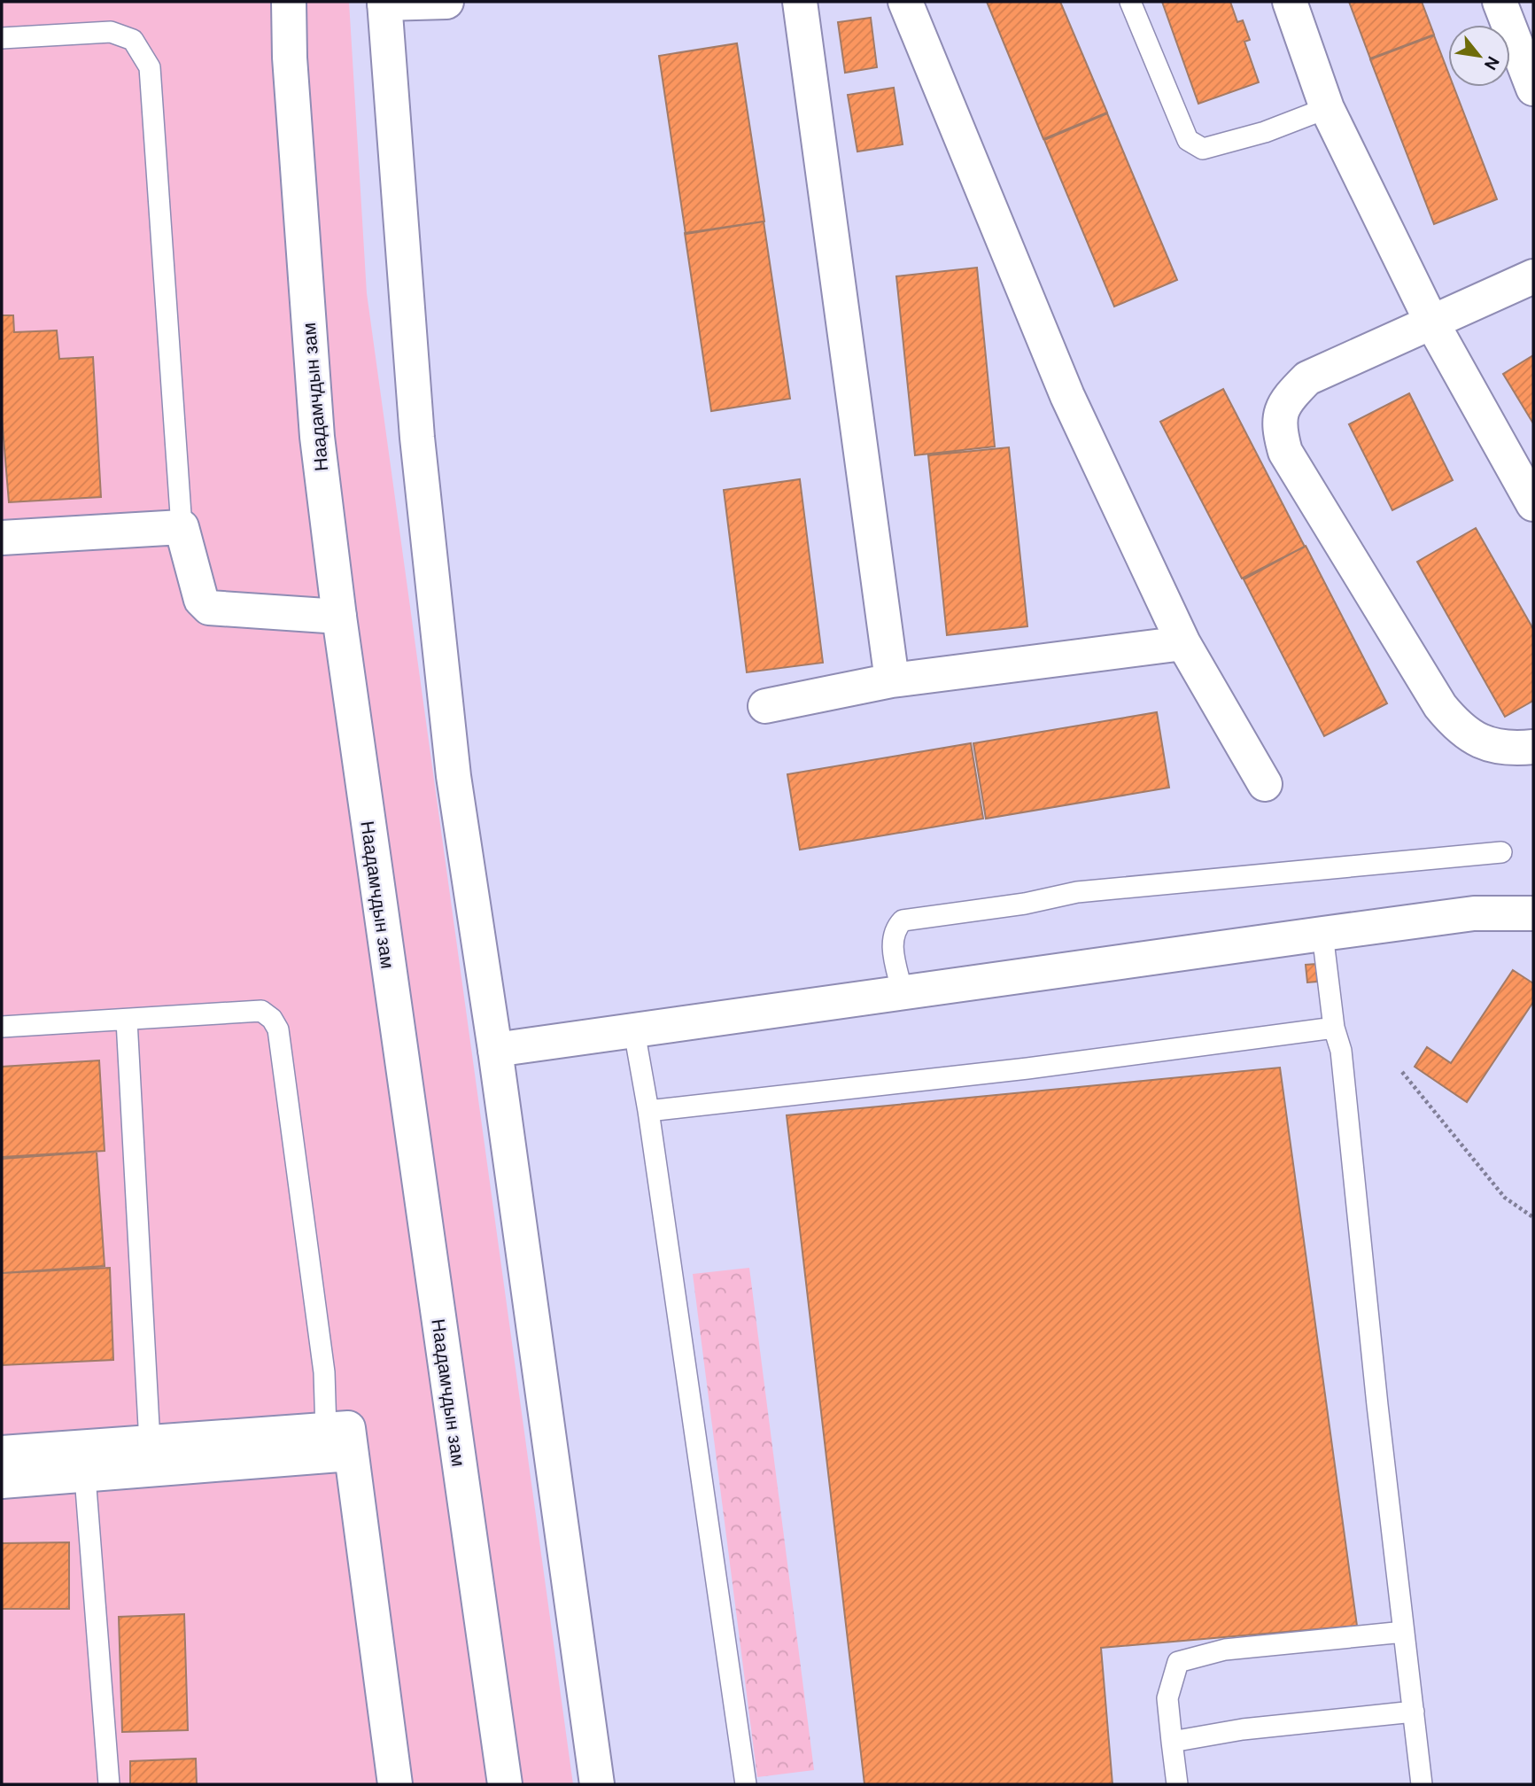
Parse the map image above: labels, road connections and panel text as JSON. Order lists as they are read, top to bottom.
{
  "streets": {
    "main road": ["Наадамчдын зам"]
  },
  "north": "bottom right"
}
